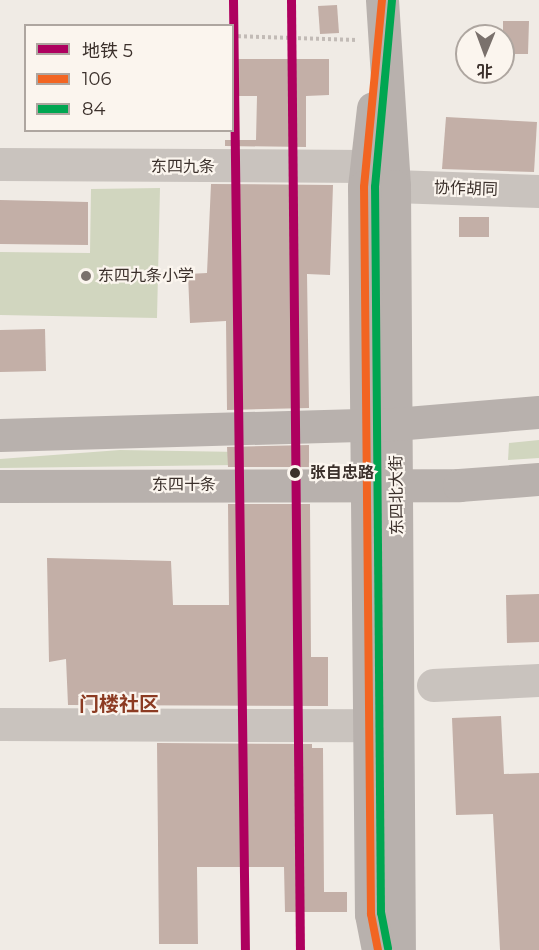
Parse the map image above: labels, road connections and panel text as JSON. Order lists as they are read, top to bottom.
{
  "streets": {
    "main road": ["东四十条", "东四北大街"],
    "lane": ["东四九条", "协作胡同"]
  },
  "crossings": [
    ["东四九条", "东四北大街"],
    ["协作胡同", "东四北大街"],
    ["东四十条", "东四北大街"]
  ],
  "districts": ["门楼社区"],
  "places": ["东四九条小学", "张自忠路"],
  "lines": ["metro line 5", "transit line 106", "transit line 84"],
  "legend": ["地铁 5", "106", "84"],
  "north": "bottom"
}
